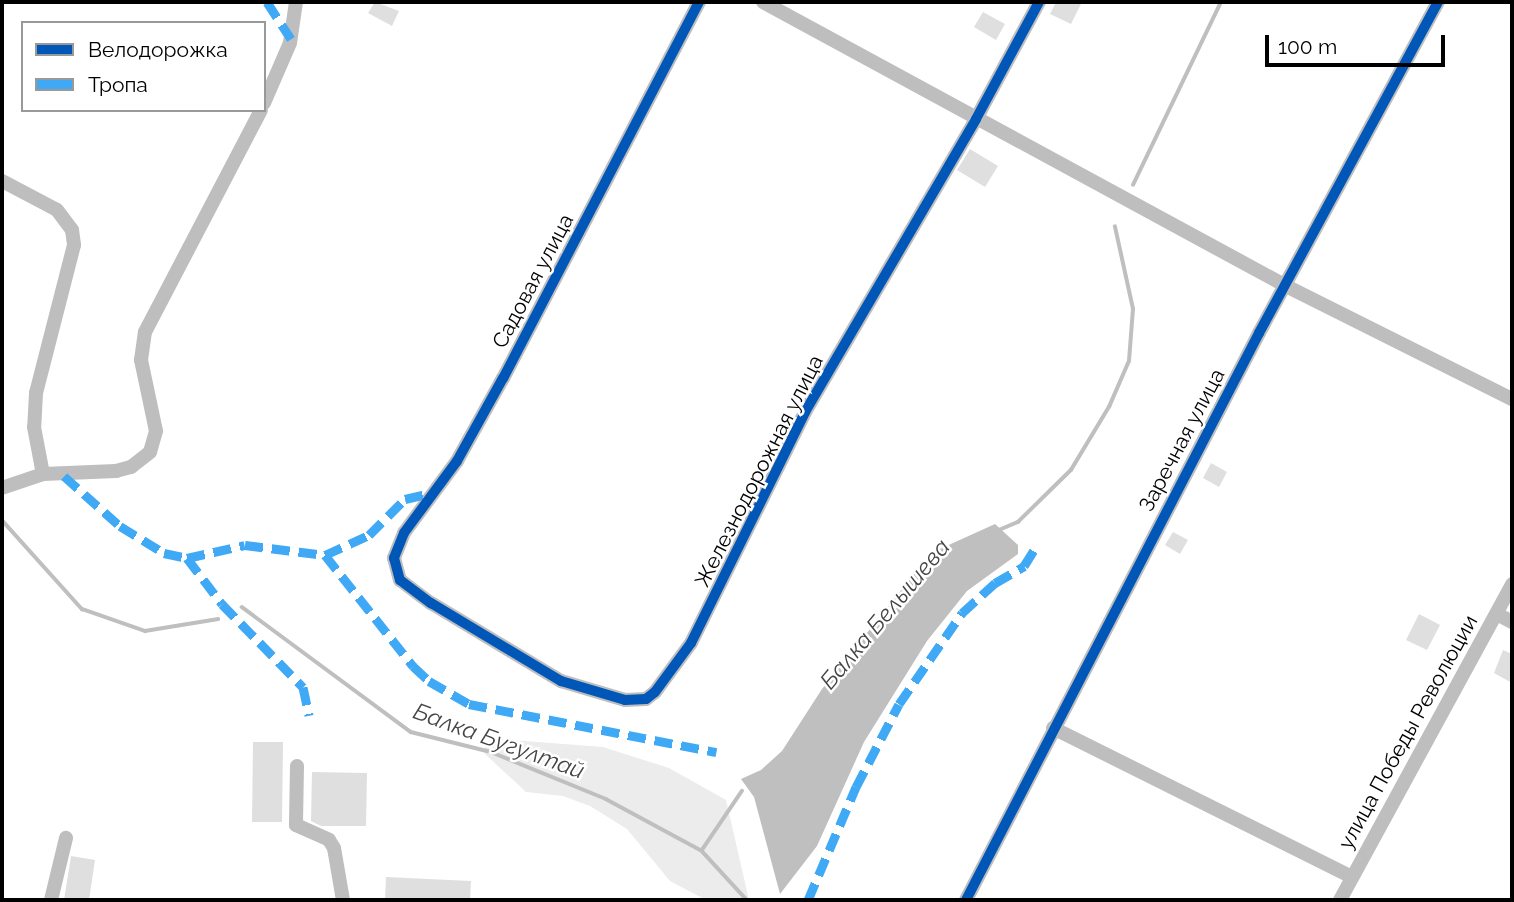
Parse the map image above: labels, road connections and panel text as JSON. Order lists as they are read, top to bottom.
{
  "streets": {
    "street": [
      "Садовая улица",
      "Заречная улица",
      "Железнодорожная улица",
      "улица Победы Революции"
    ]
  },
  "crossings": [
    ["Садовая улица", "Железнодорожная улица"]
  ],
  "water": ["Балка Белышева", "Балка Бугултай"],
  "legend": ["Велодорожка", "Тропа"],
  "scale_bar": "100 m"
}
